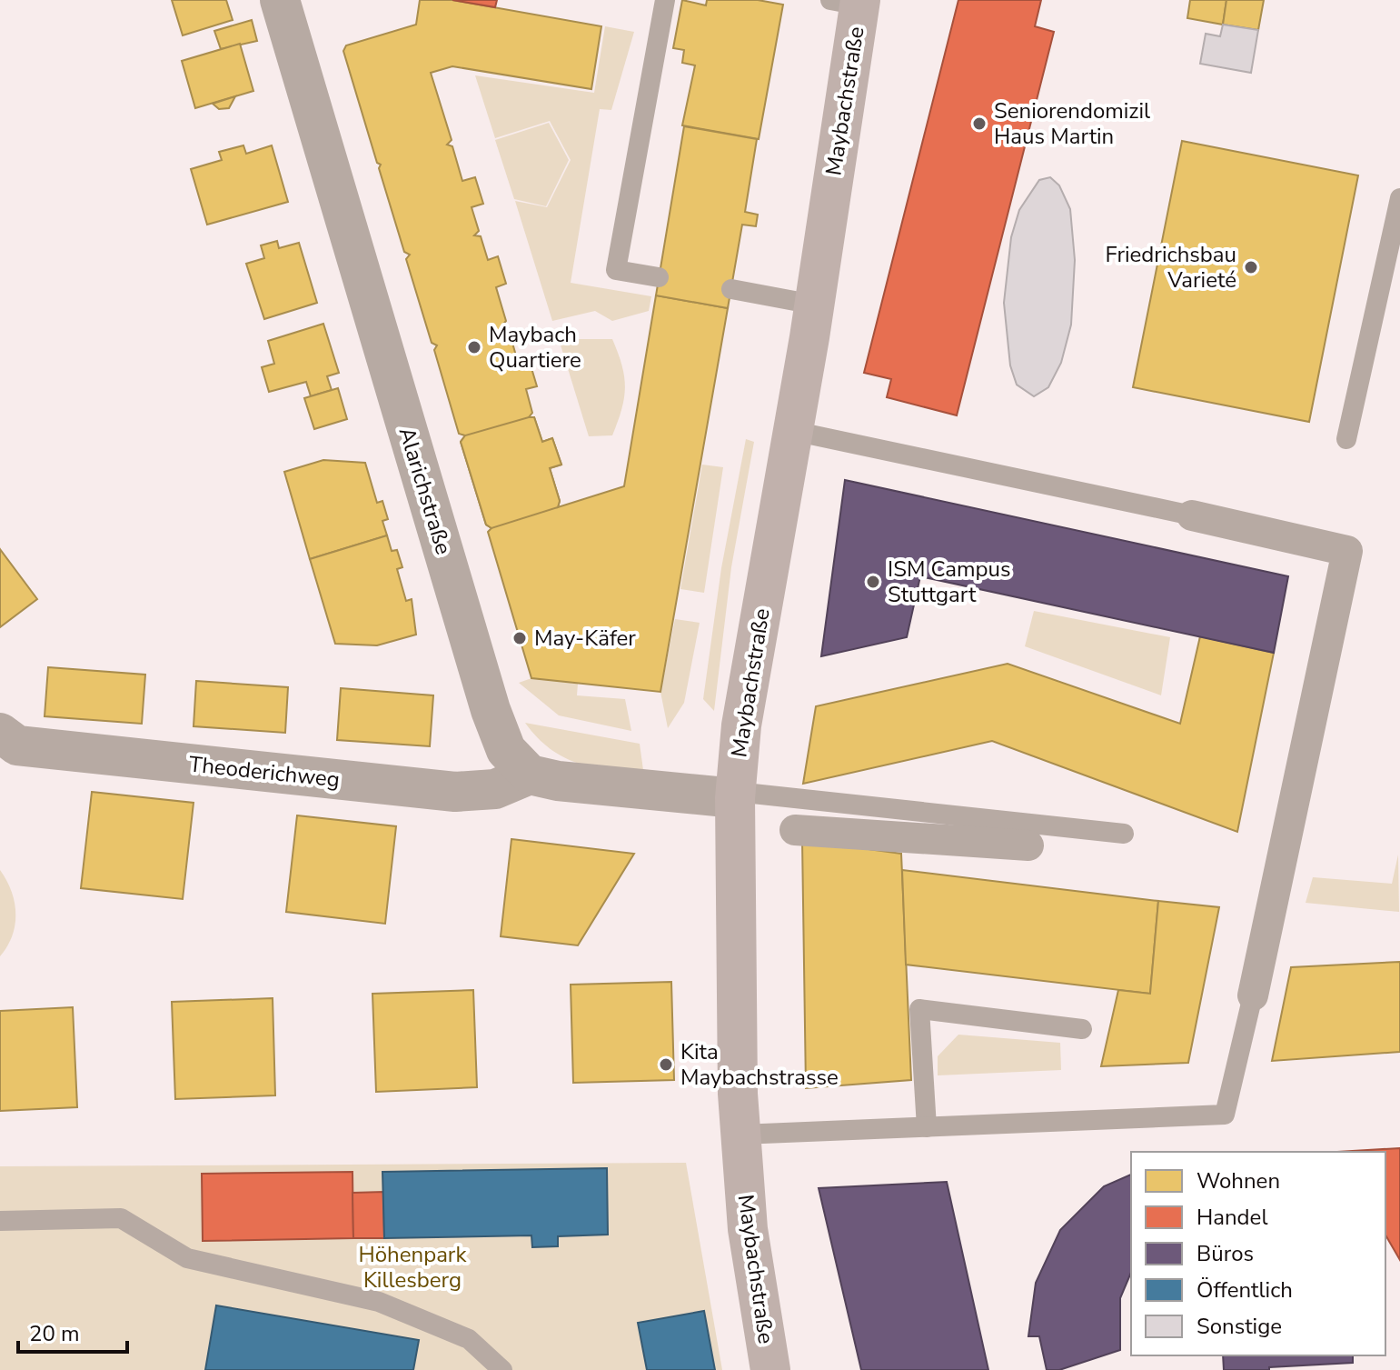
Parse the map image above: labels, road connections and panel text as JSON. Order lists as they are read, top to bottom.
{
  "streets": {
    "main road": ["Maybachstraße"],
    "street": ["Alarichstraße", "Theoderichweg"]
  },
  "crossings": [
    ["Alarichstraße", "Theoderichweg"]
  ],
  "parks": ["Höhenpark Killesberg"],
  "places": [
    "Seniorendomizil Haus Martin",
    "Friedrichsbau Varieté",
    "Maybach Quartiere",
    "ISM Campus Stuttgart",
    "May-Käfer",
    "Kita Maybachstrasse"
  ],
  "legend": [
    "Wohnen",
    "Handel",
    "Büros",
    "Öffentlich",
    "Sonstige"
  ],
  "scale_bar": "20 m"
}
